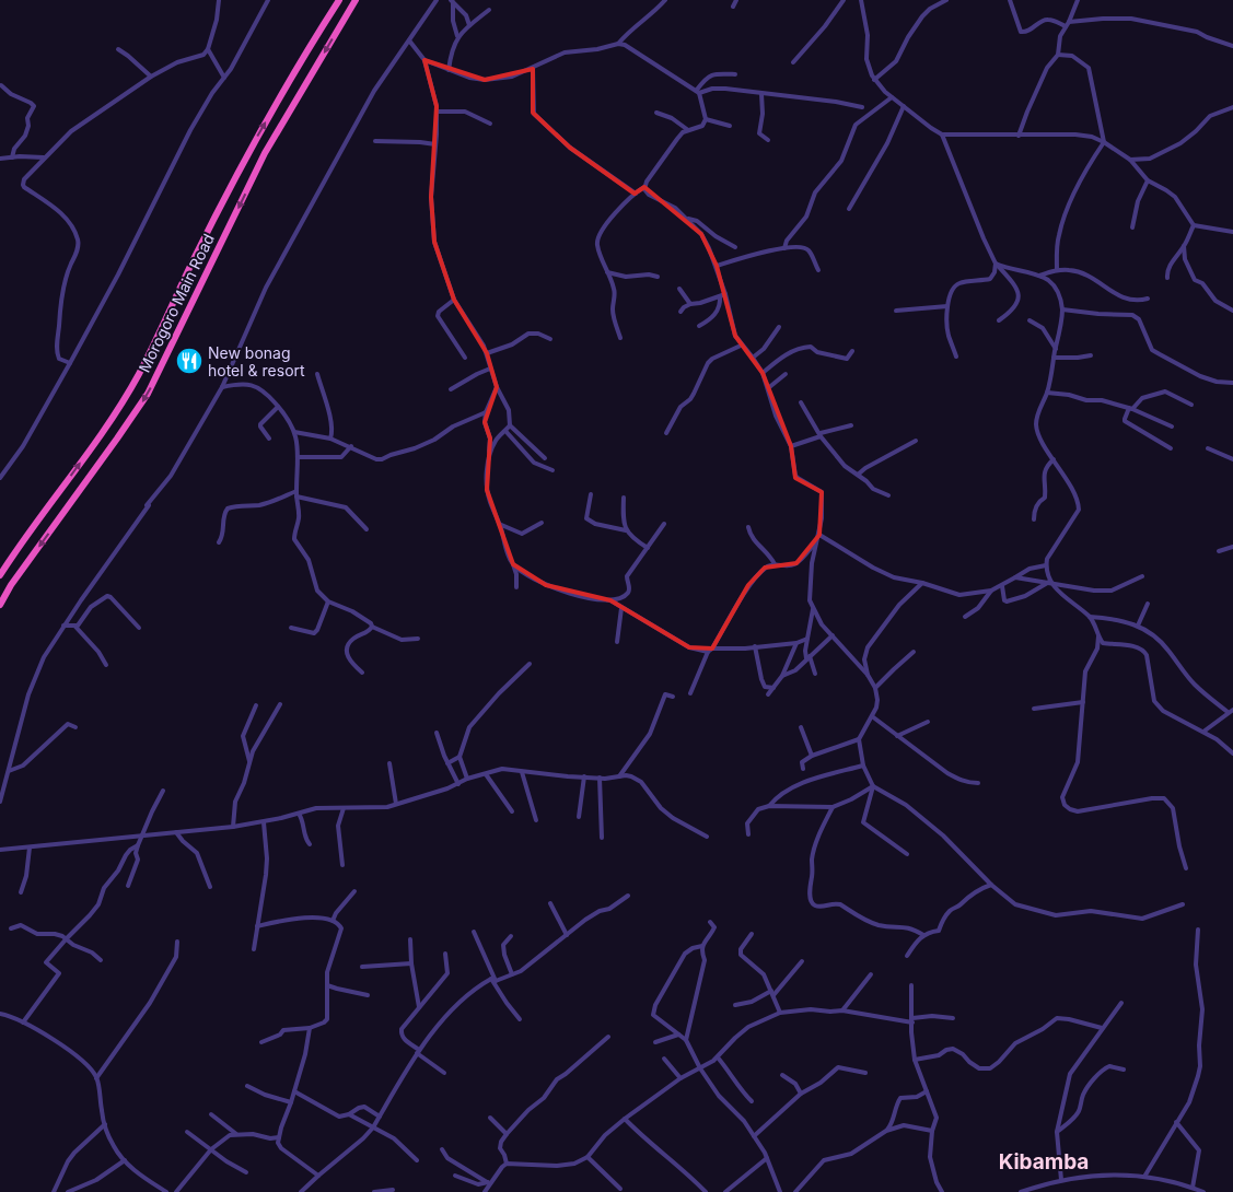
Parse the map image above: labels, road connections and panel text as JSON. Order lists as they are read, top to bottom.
{
  "streets": {
    "highway": ["Morogoro Main Road"]
  },
  "districts": ["Kibamba"],
  "places": {
    "restaurant": ["New bonag hotel & resort"]
  }
}
